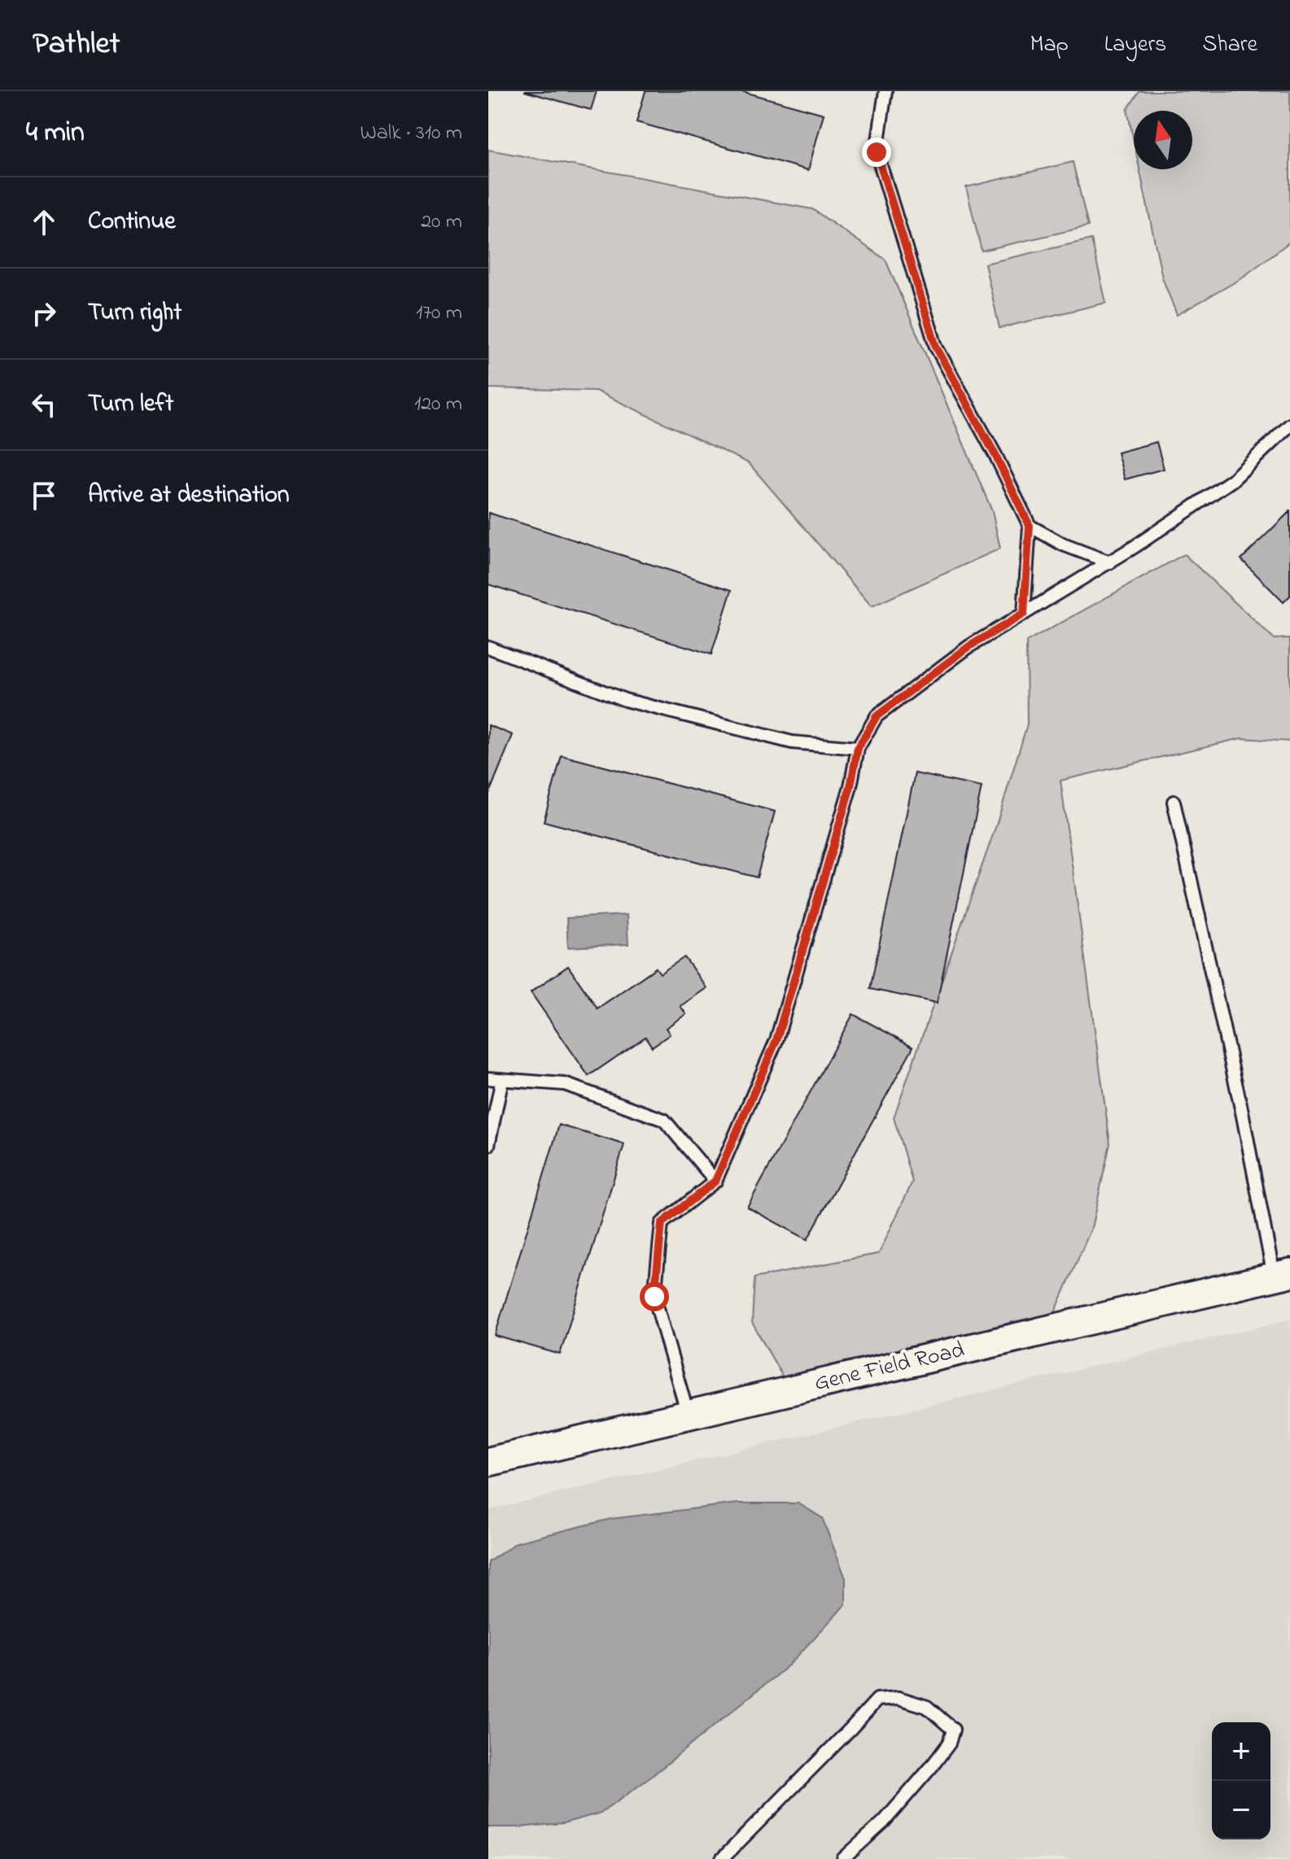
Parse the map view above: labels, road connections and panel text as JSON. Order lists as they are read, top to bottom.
{
  "streets": {
    "street": ["Gene Field Road"]
  },
  "north": "top",
  "page": {
    "header": "Pathlet",
    "nav": ["Map", "Layers", "Share"],
    "heading": ["4 min", "Walk · 310 m"],
    "list": [
      ["Continue", "20 m"],
      ["Turn right", "170 m"],
      ["Turn left", "120 m"],
      "Arrive at destination"
    ],
    "map_buttons": ["+", "−"]
  }
}
